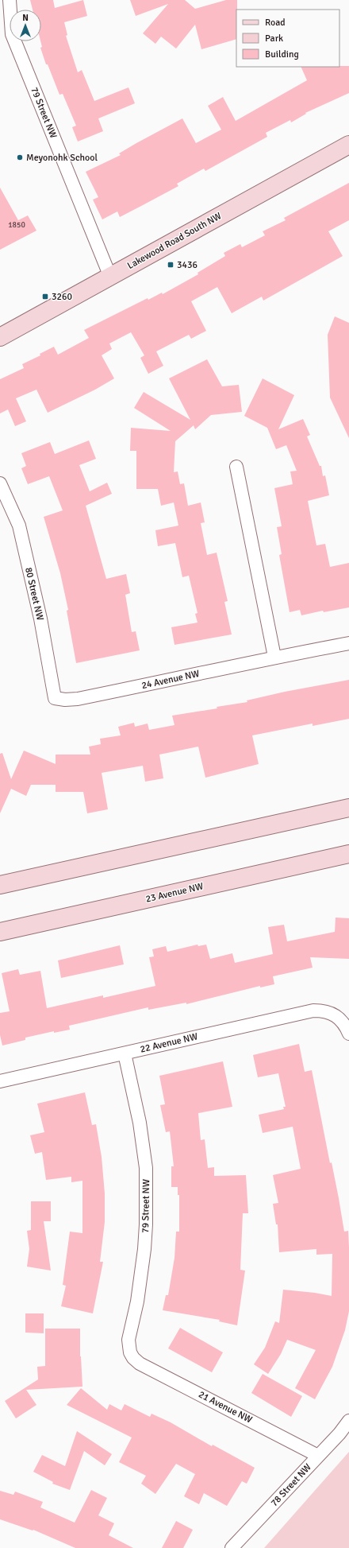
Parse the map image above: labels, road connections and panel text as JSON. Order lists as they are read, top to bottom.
{
  "streets": {
    "main road": ["Lakewood Road South NW", "23 Avenue NW"],
    "street": [
      "79 Street NW",
      "80 Street NW",
      "24 Avenue NW",
      "22 Avenue NW",
      "21 Avenue NW",
      "78 Street NW"
    ]
  },
  "crossings": [
    ["79 Street NW", "Lakewood Road South NW"],
    ["79 Street NW", "22 Avenue NW"],
    ["79 Street NW", "21 Avenue NW"],
    ["80 Street NW", "24 Avenue NW"],
    ["21 Avenue NW", "78 Street NW"]
  ],
  "places": {
    "other": ["Meyonohk School"],
    "transit": ["3436", "3260"]
  },
  "house_numbers": ["1850"],
  "legend": ["Road", "Park", "Building"],
  "north": "top"
}
